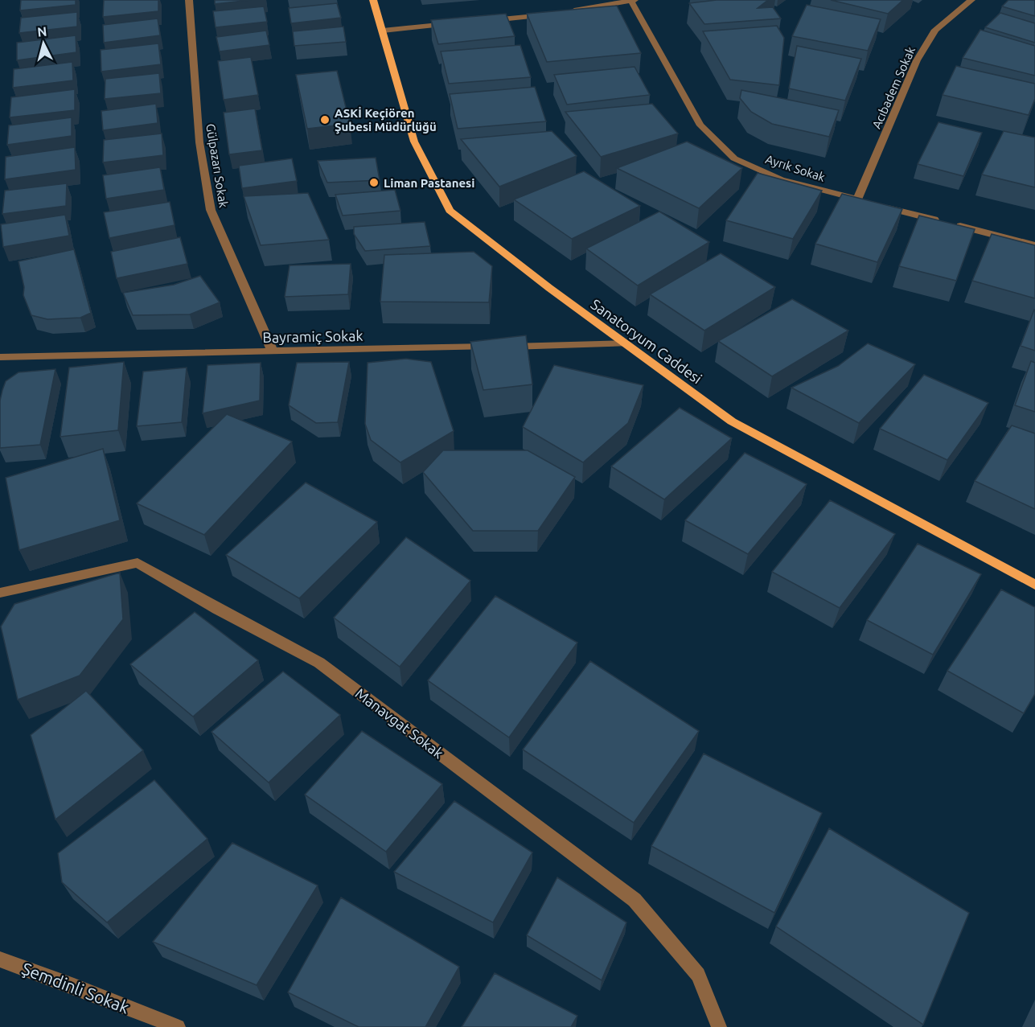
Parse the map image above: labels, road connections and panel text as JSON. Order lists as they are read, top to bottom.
{
  "streets": {
    "main road": ["Sanatoryum Caddesi"],
    "street": [
      "Acıbadem Sokak",
      "Gülpazarı Sokak",
      "Ayrık Sokak",
      "Bayramiç Sokak",
      "Manavgat Sokak",
      "Şemdinli Sokak"
    ]
  },
  "crossings": [
    ["Acıbadem Sokak", "Ayrık Sokak"],
    ["Gülpazarı Sokak", "Bayramiç Sokak"],
    ["Bayramiç Sokak", "Sanatoryum Caddesi"]
  ],
  "places": ["ASKİ Keçiören Şubesi Müdürlüğü", "Liman Pastanesi"],
  "north": "top"
}
